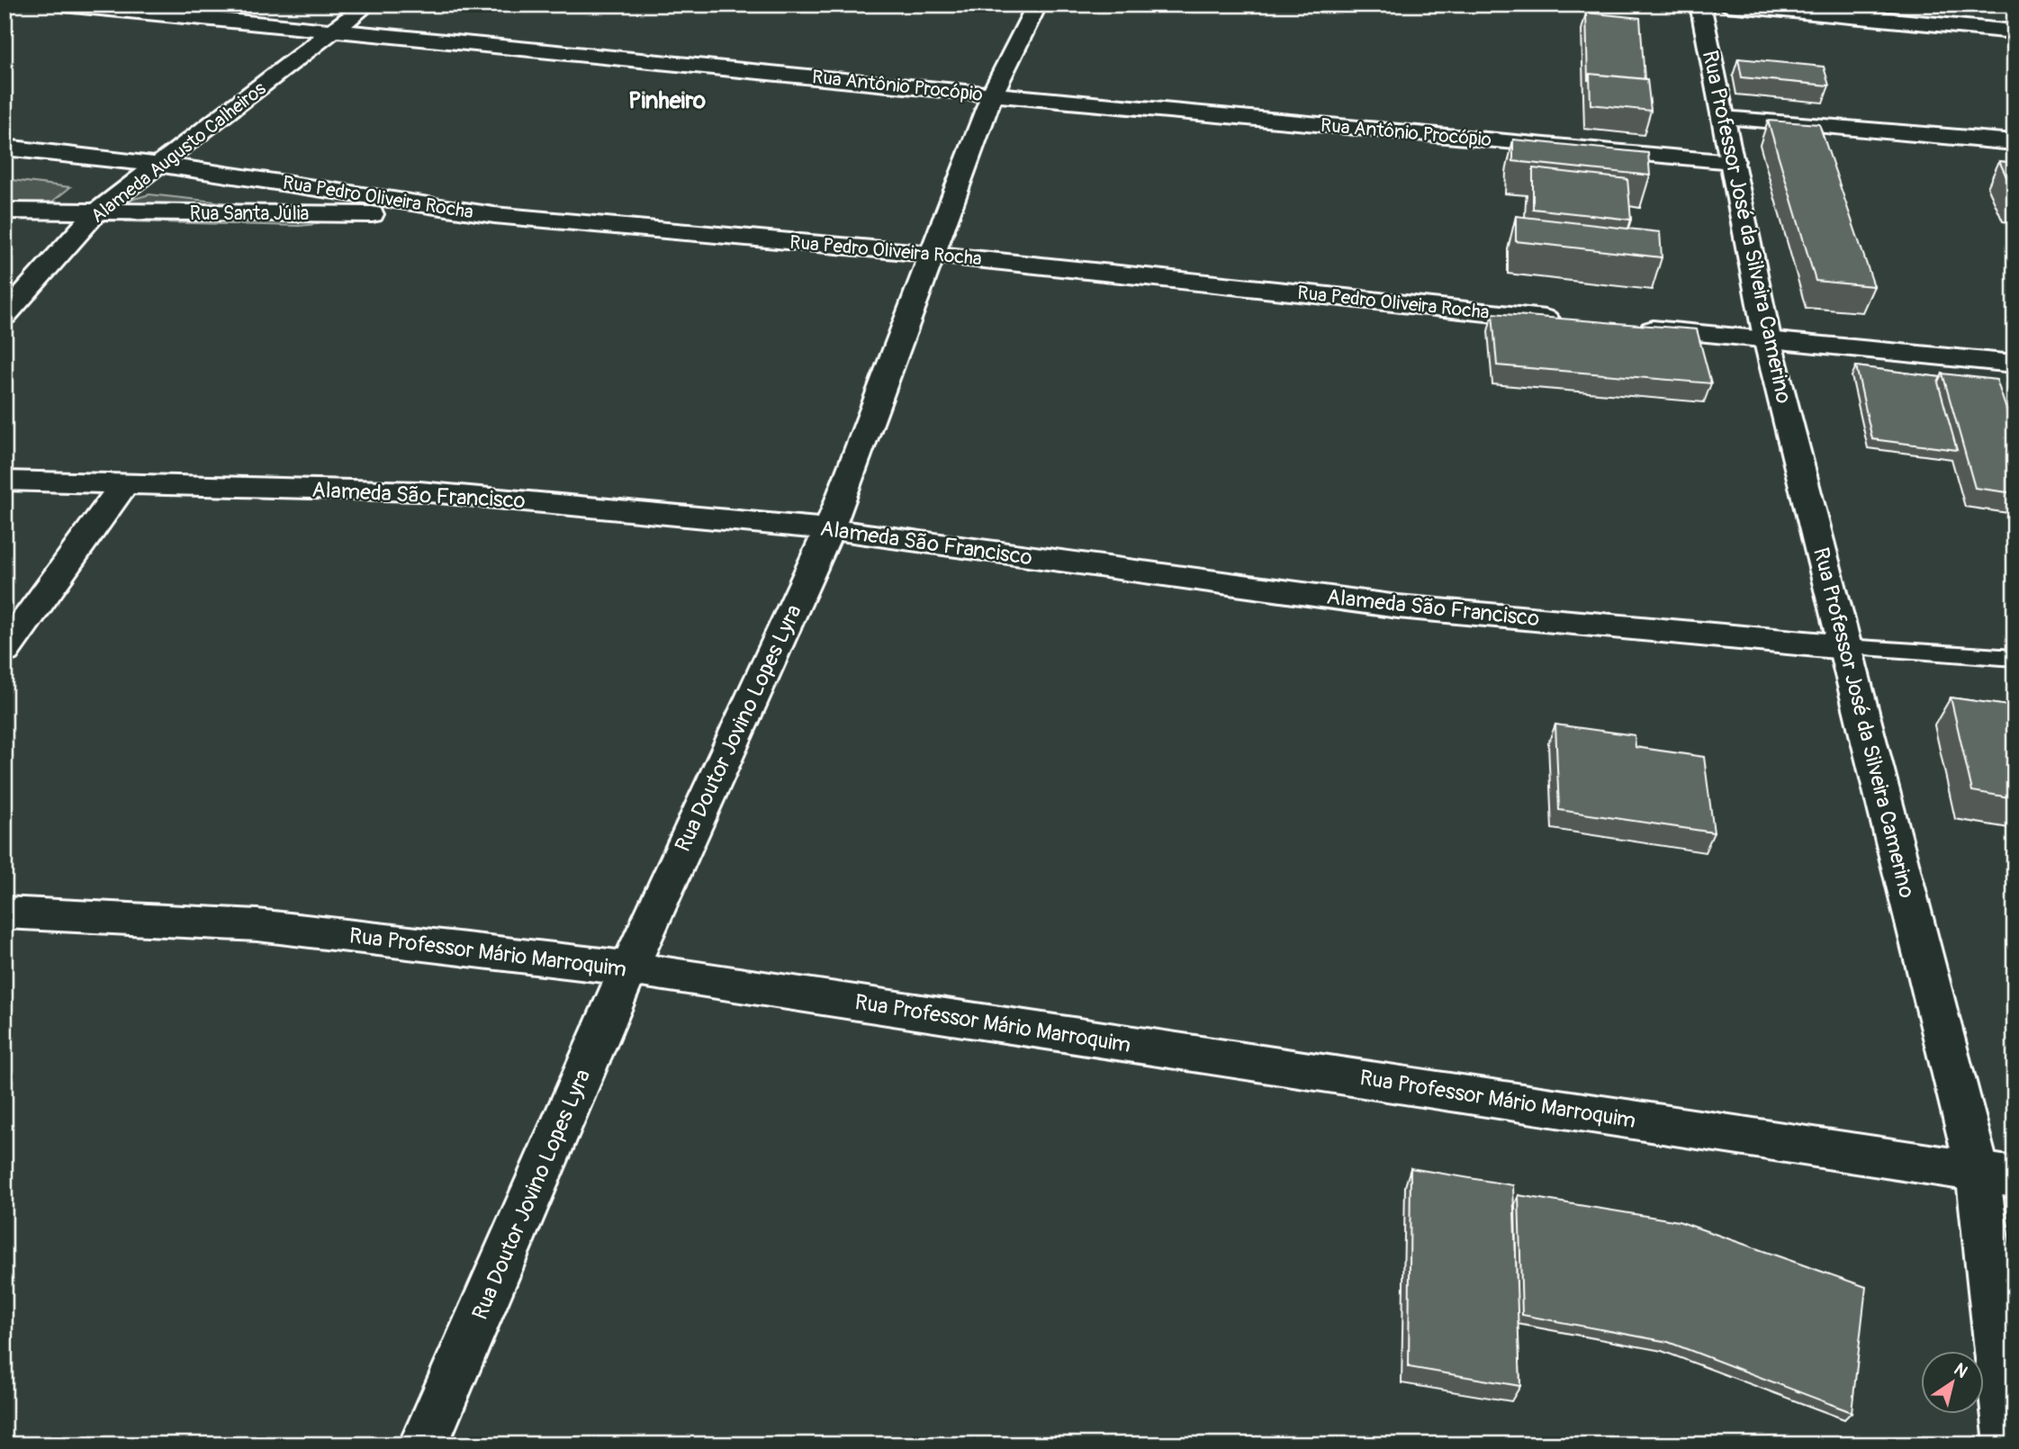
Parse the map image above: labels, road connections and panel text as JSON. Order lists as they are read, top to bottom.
{
  "streets": {
    "street": [
      "Rua Antônio Procópio",
      "Alameda Augusto Calheiros",
      "Rua Pedro Oliveira Rocha",
      "Rua Santa Júlia",
      "Rua Professor José da Silveira Camerino",
      "Alameda São Francisco",
      "Rua Doutor Jovino Lopes Lyra",
      "Rua Professor Mário Marroquim"
    ]
  },
  "crossings": [
    ["Rua Antônio Procópio", "Alameda Augusto Calheiros"],
    ["Rua Antônio Procópio", "Rua Professor José da Silveira Camerino"],
    ["Rua Antônio Procópio", "Rua Doutor Jovino Lopes Lyra"],
    ["Alameda Augusto Calheiros", "Rua Pedro Oliveira Rocha"],
    ["Alameda Augusto Calheiros", "Rua Santa Júlia"],
    ["Rua Pedro Oliveira Rocha", "Rua Santa Júlia"],
    ["Rua Pedro Oliveira Rocha", "Rua Doutor Jovino Lopes Lyra"],
    ["Rua Professor José da Silveira Camerino", "Alameda São Francisco"],
    ["Rua Professor José da Silveira Camerino", "Rua Professor Mário Marroquim"],
    ["Alameda São Francisco", "Rua Doutor Jovino Lopes Lyra"],
    ["Rua Doutor Jovino Lopes Lyra", "Rua Professor Mário Marroquim"]
  ],
  "districts": ["Pinheiro"],
  "north": "top right"
}
